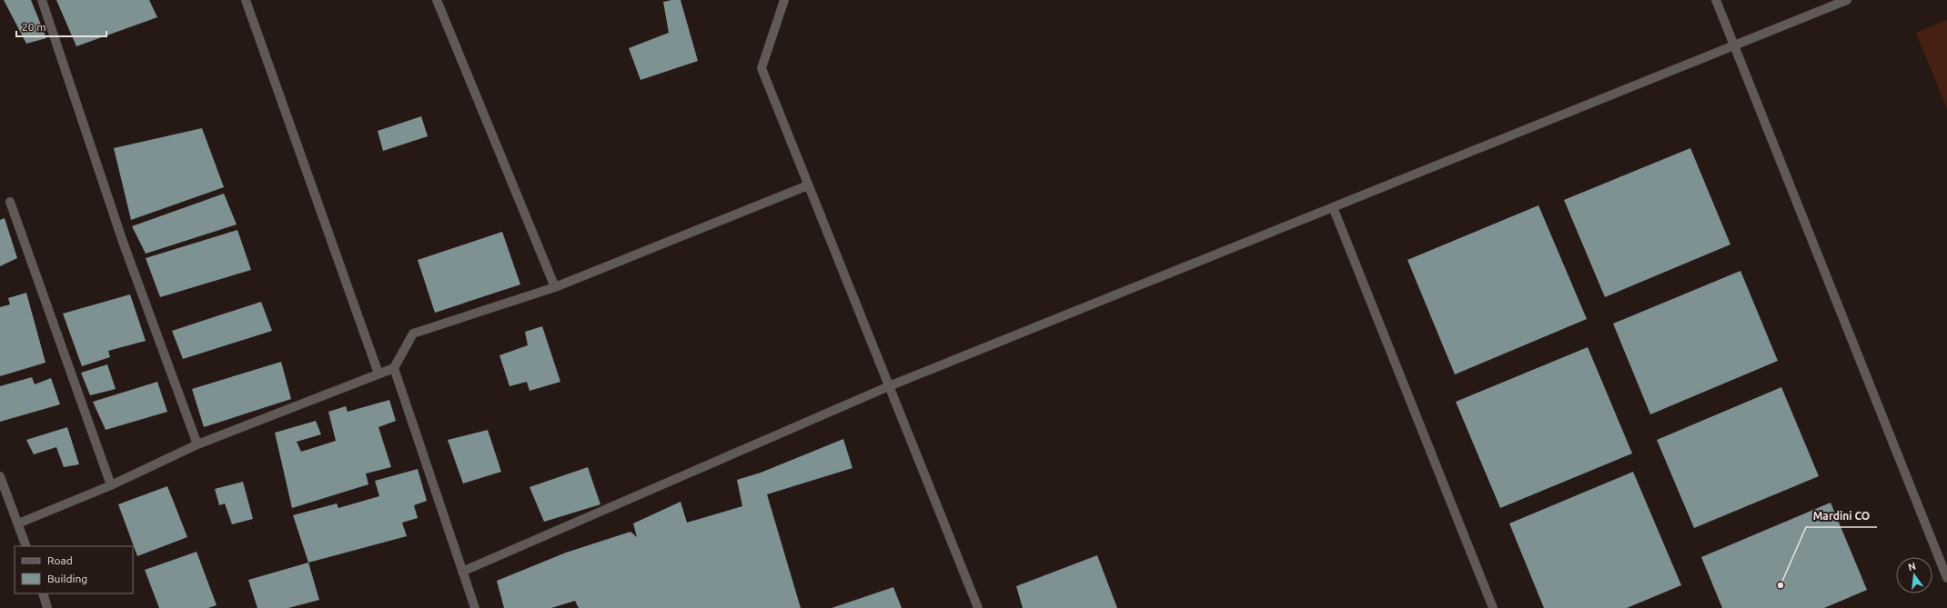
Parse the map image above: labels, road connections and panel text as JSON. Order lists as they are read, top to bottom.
{
  "places": ["Mardini CO"],
  "legend": ["Road", "Building"],
  "scale_bar": "20 m",
  "north": "top"
}
